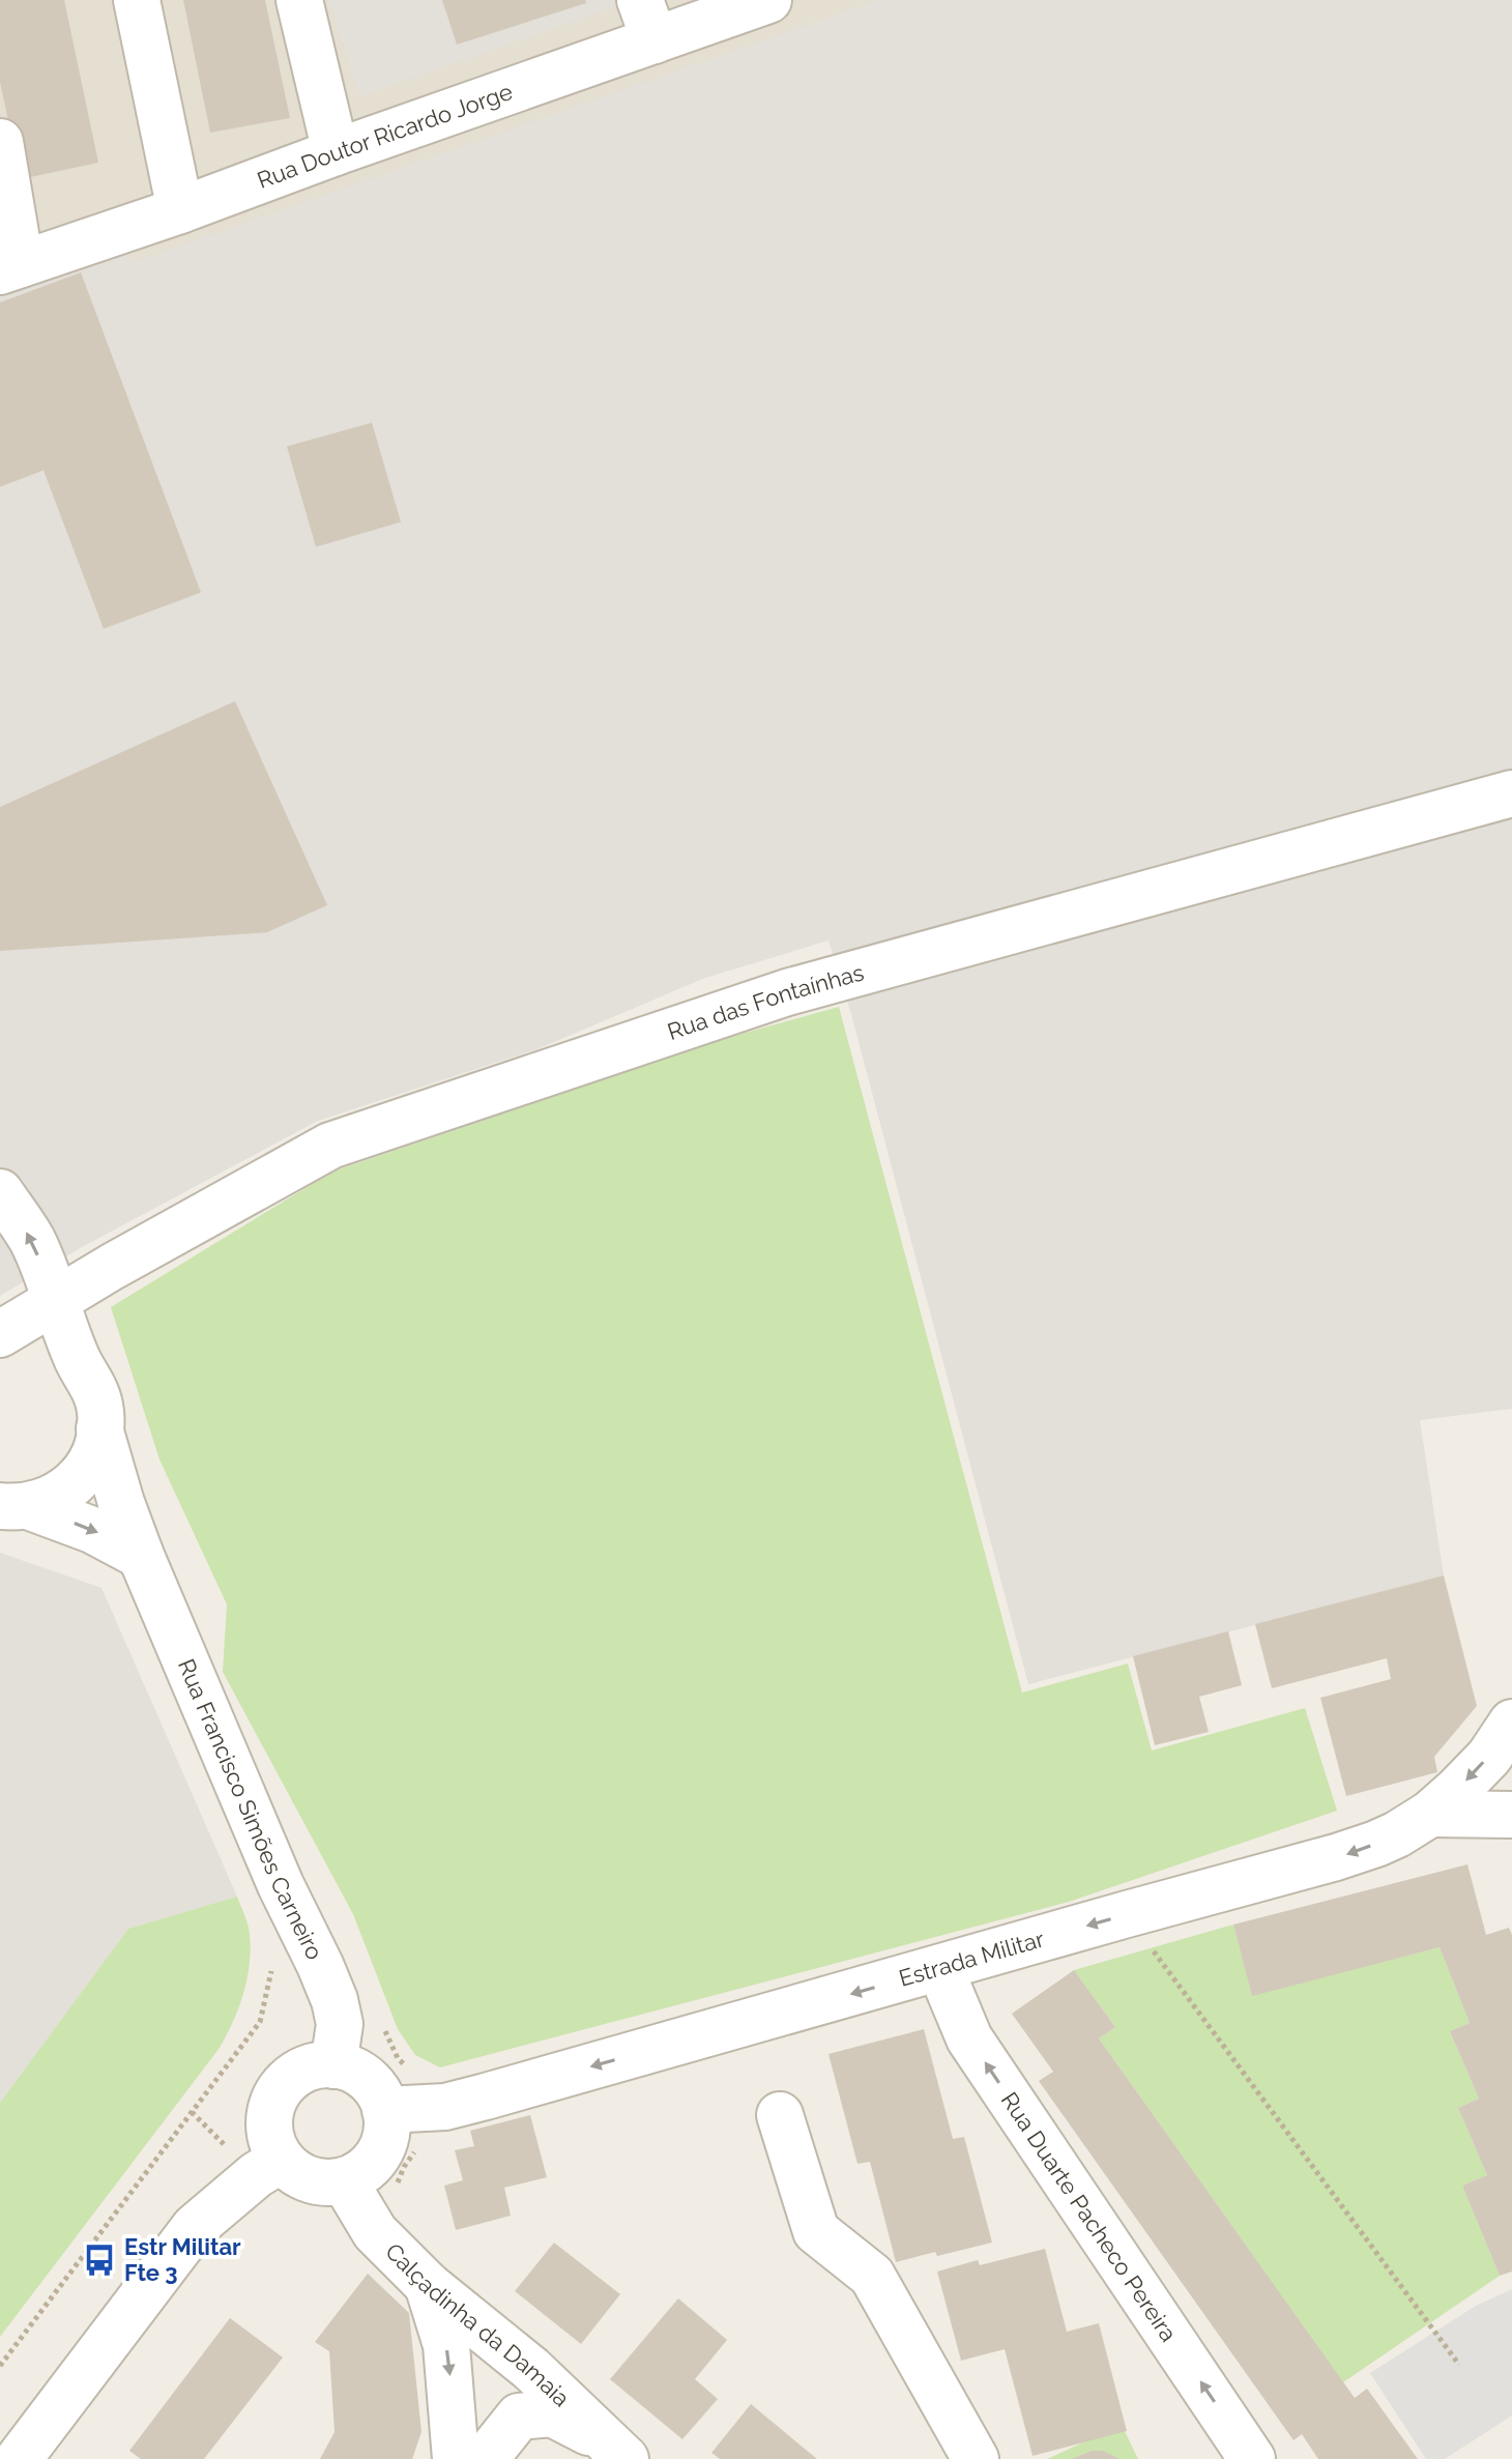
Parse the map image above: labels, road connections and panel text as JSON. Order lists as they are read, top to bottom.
{
  "streets": {
    "street": [
      "Rua Doutor Ricardo Jorge",
      "Rua das Fontaínhas",
      "Rua Francisco Simões Carneiro",
      "Estrada Militar",
      "Rua Duarte Pacheco Pereira",
      "Calçadinha da Damaia"
    ]
  },
  "crossings": [
    ["Rua Francisco Simões Carneiro", "Estrada Militar"],
    ["Rua Francisco Simões Carneiro", "Calçadinha da Damaia"],
    ["Estrada Militar", "Rua Duarte Pacheco Pereira"],
    ["Estrada Militar", "Calçadinha da Damaia"]
  ],
  "one_way": ["Estrada Militar"],
  "places": {
    "bus stop": ["Estr Militar Fte 3"]
  }
}
